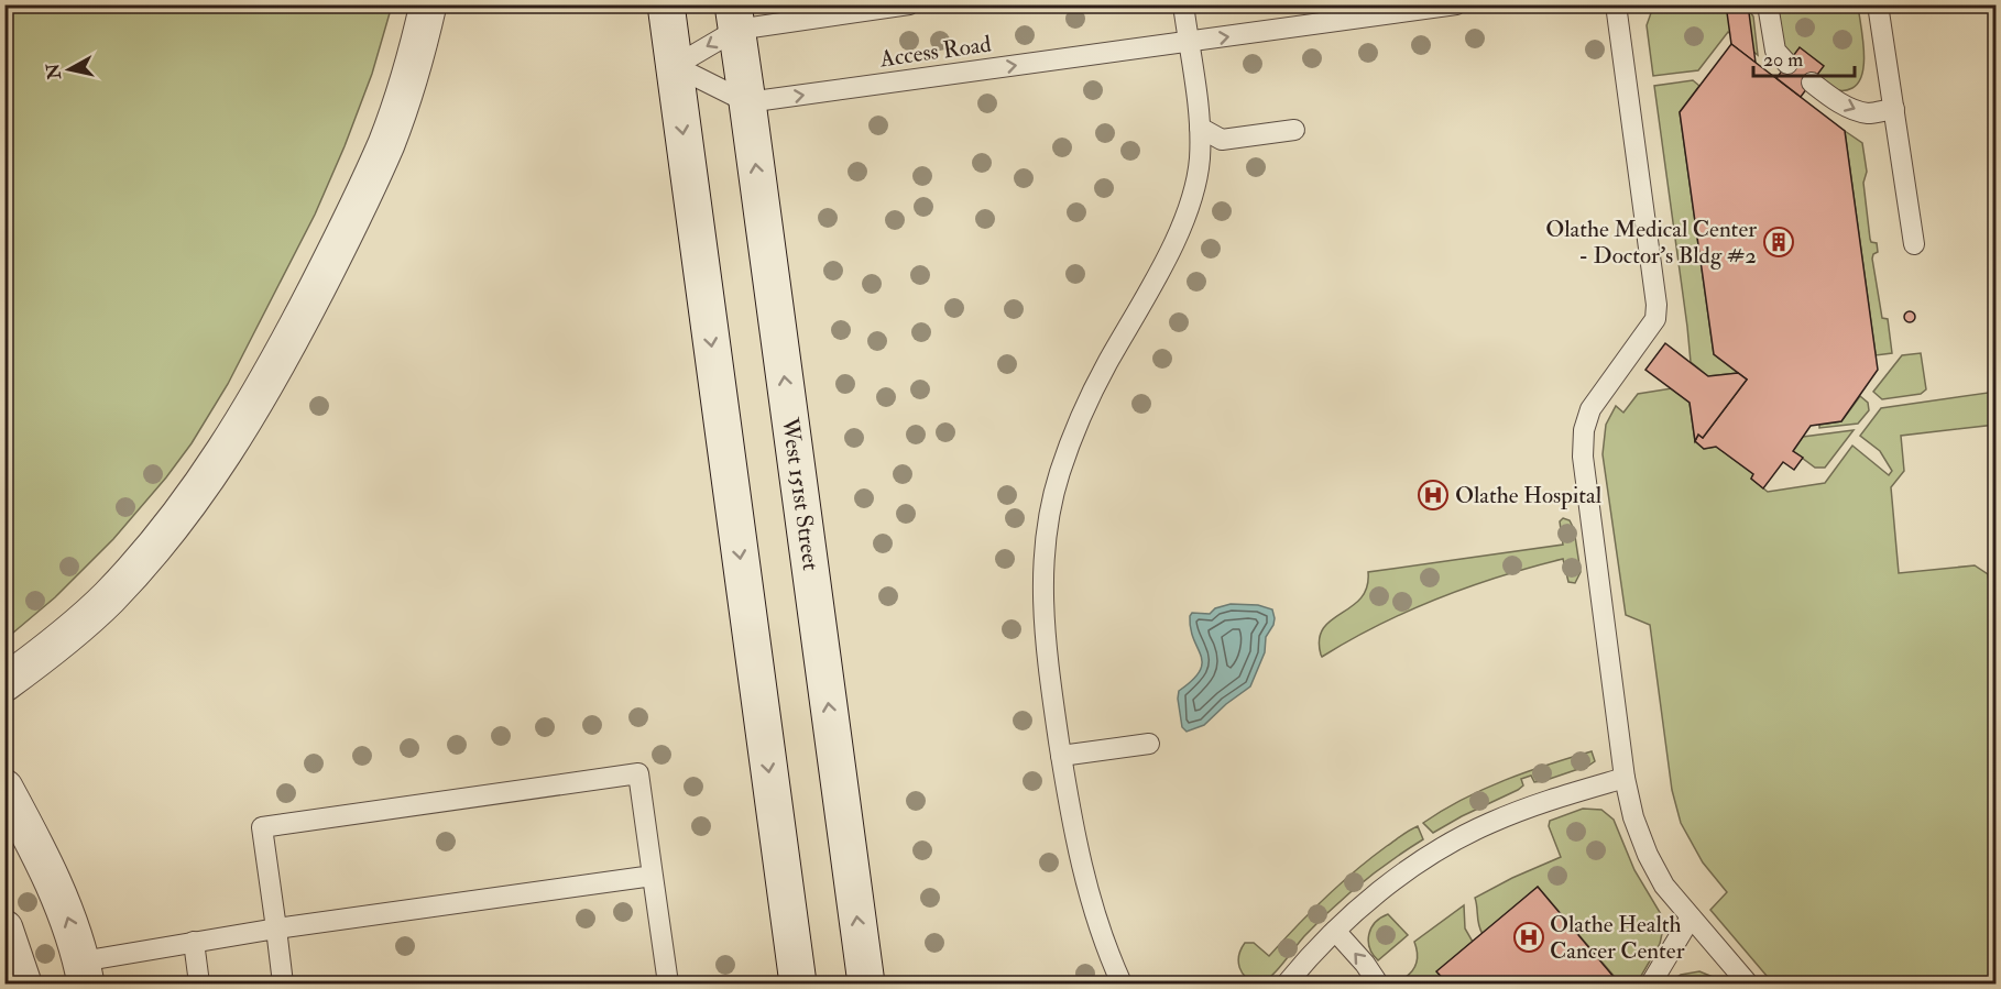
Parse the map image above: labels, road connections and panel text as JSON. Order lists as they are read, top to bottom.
{
  "streets": {
    "main road": ["West 151st Street"],
    "lane": ["Access Road"]
  },
  "crossings": [
    ["Access Road", "West 151st Street"]
  ],
  "places": {
    "building": ["Olathe Medical Center - Doctor's Bldg #2"],
    "hospital": ["Olathe Hospital", "Olathe Health Cancer Center"]
  },
  "scale_bar": "20 m",
  "north": "left"
}
